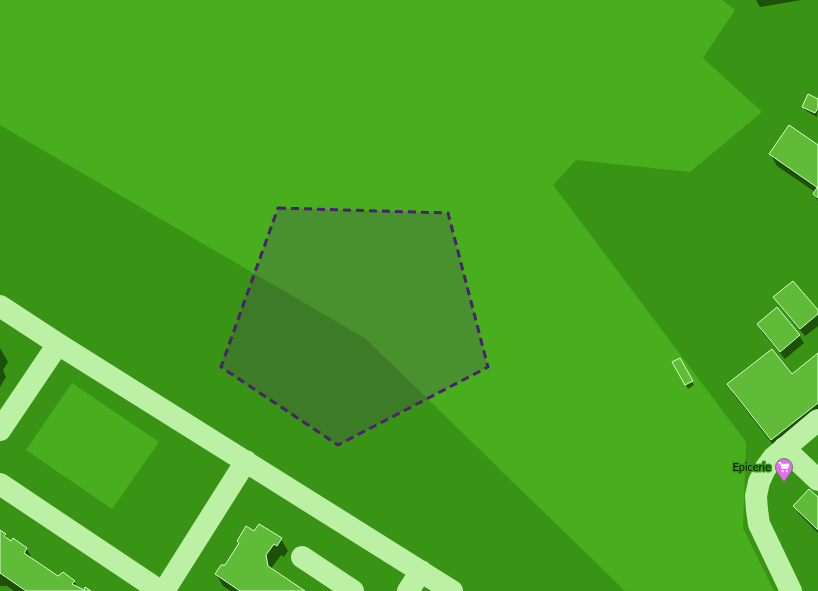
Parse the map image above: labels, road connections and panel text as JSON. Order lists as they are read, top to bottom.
{
  "places": {
    "supermarket": ["Epicerie"]
  }
}
